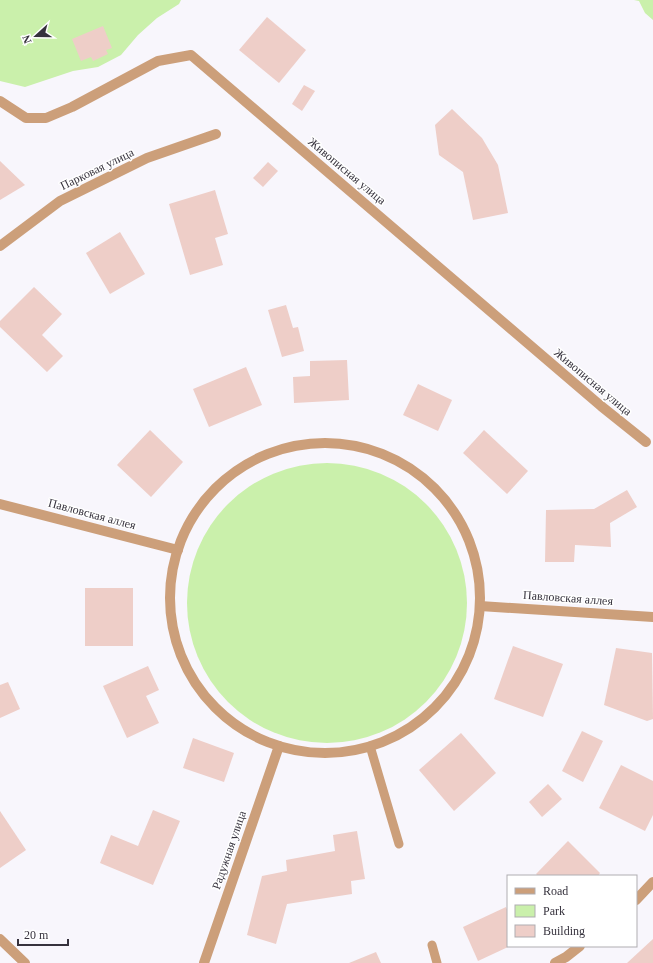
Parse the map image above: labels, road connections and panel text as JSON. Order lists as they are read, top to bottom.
{
  "streets": {
    "street": [
      "Парковая улица",
      "Живописная улица",
      "Павловская аллея",
      "Радужная улица"
    ]
  },
  "legend": ["Road", "Park", "Building"],
  "scale_bar": "20 m",
  "north": "left"
}
